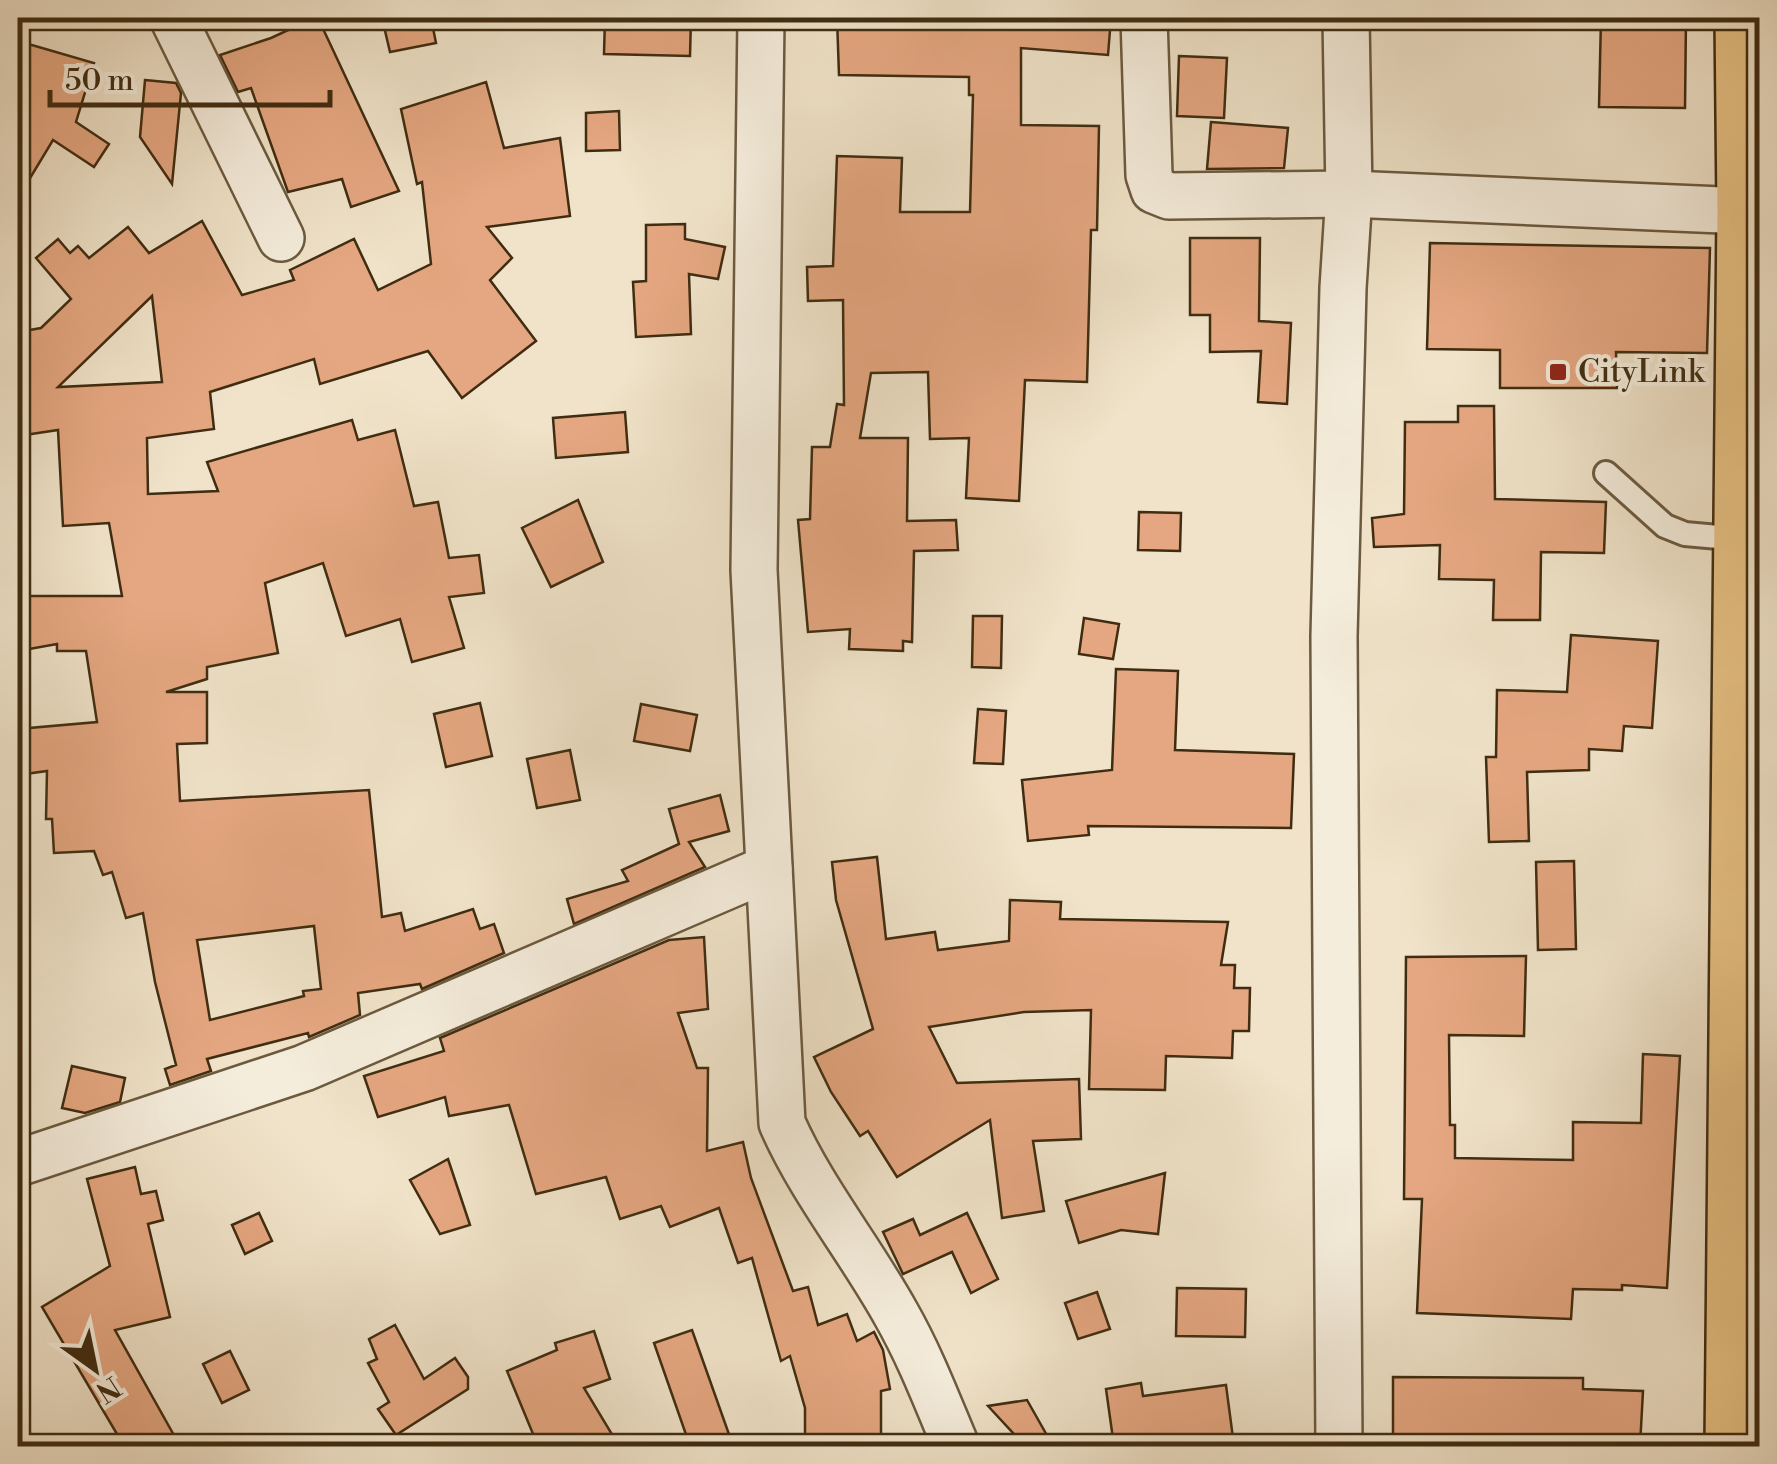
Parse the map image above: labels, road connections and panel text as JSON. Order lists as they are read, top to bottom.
{
  "places": {
    "transit": ["CityLink"]
  },
  "scale_bar": "50 m",
  "north": "bottom right"
}
